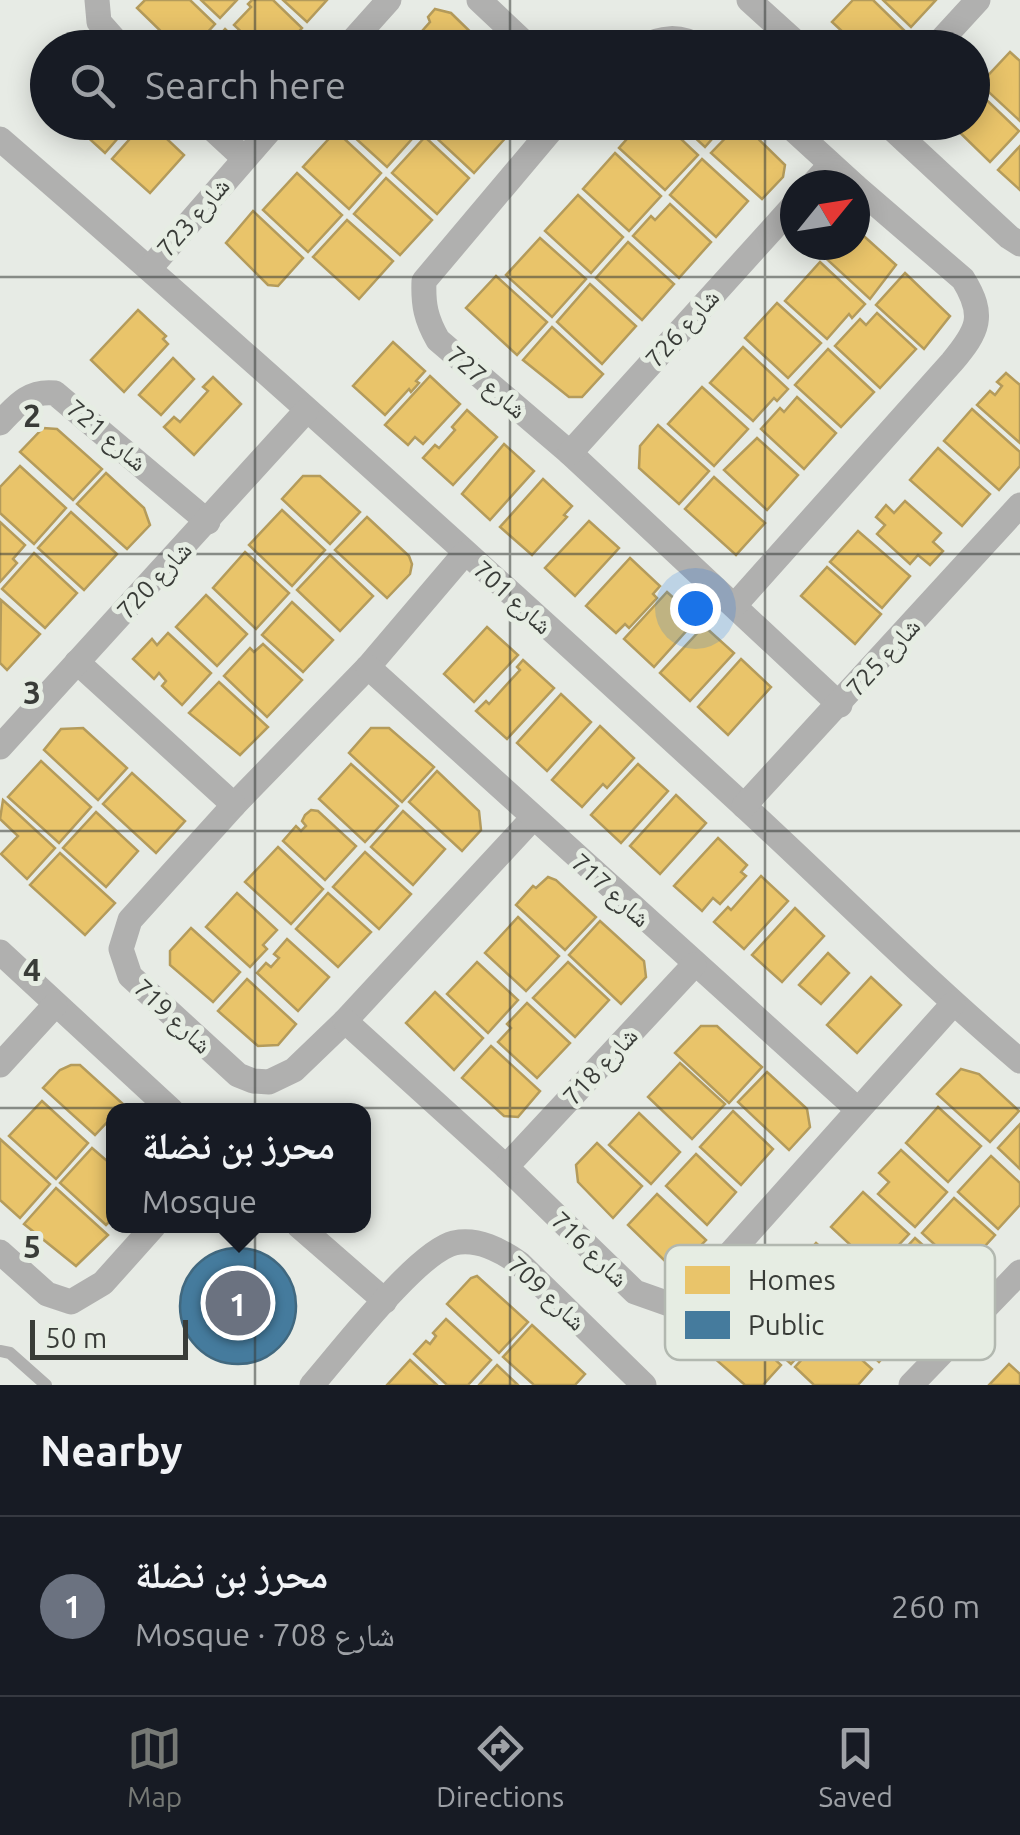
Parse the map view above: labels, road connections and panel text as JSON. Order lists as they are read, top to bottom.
{
  "streets": {
    "street": [
      "شارع 723",
      "شارع 726",
      "شارع 727",
      "شارع 721",
      "شارع 720",
      "شارع 701",
      "شارع 725",
      "شارع 717",
      "شارع 719",
      "شارع 718",
      "شارع 716",
      "شارع 709"
    ]
  },
  "crossings": [
    ["شارع 723", "شارع 701"],
    ["شارع 726", "شارع 727"],
    ["شارع 727", "شارع 725"],
    ["شارع 721", "شارع 720"],
    ["شارع 720", "شارع 701"],
    ["شارع 701", "شارع 725"],
    ["شارع 701", "شارع 719"],
    ["شارع 701", "شارع 716"],
    ["شارع 717", "شارع 719"],
    ["شارع 717", "شارع 718"],
    ["شارع 717", "شارع 716"],
    ["شارع 719", "شارع 716"],
    ["شارع 718", "شارع 716"]
  ],
  "legend": ["Homes", "Public"],
  "scale_bar": "50 m",
  "north": "top right",
  "page": {
    "search": "Search here",
    "popup": ["محرز بن نضلة", "Mosque"],
    "pins": "1",
    "scale": "50 m",
    "heading": "Nearby",
    "list": [
      {
        "mark": "1",
        "name": "محرز بن نضلة",
        "note": "Mosque · شارع 708",
        "value": "260 m"
      }
    ],
    "nav": ["Map", "Directions", "Saved"]
  },
  "grid": {
    "rows": [
      "2",
      "3",
      "4",
      "5"
    ]
  }
}
